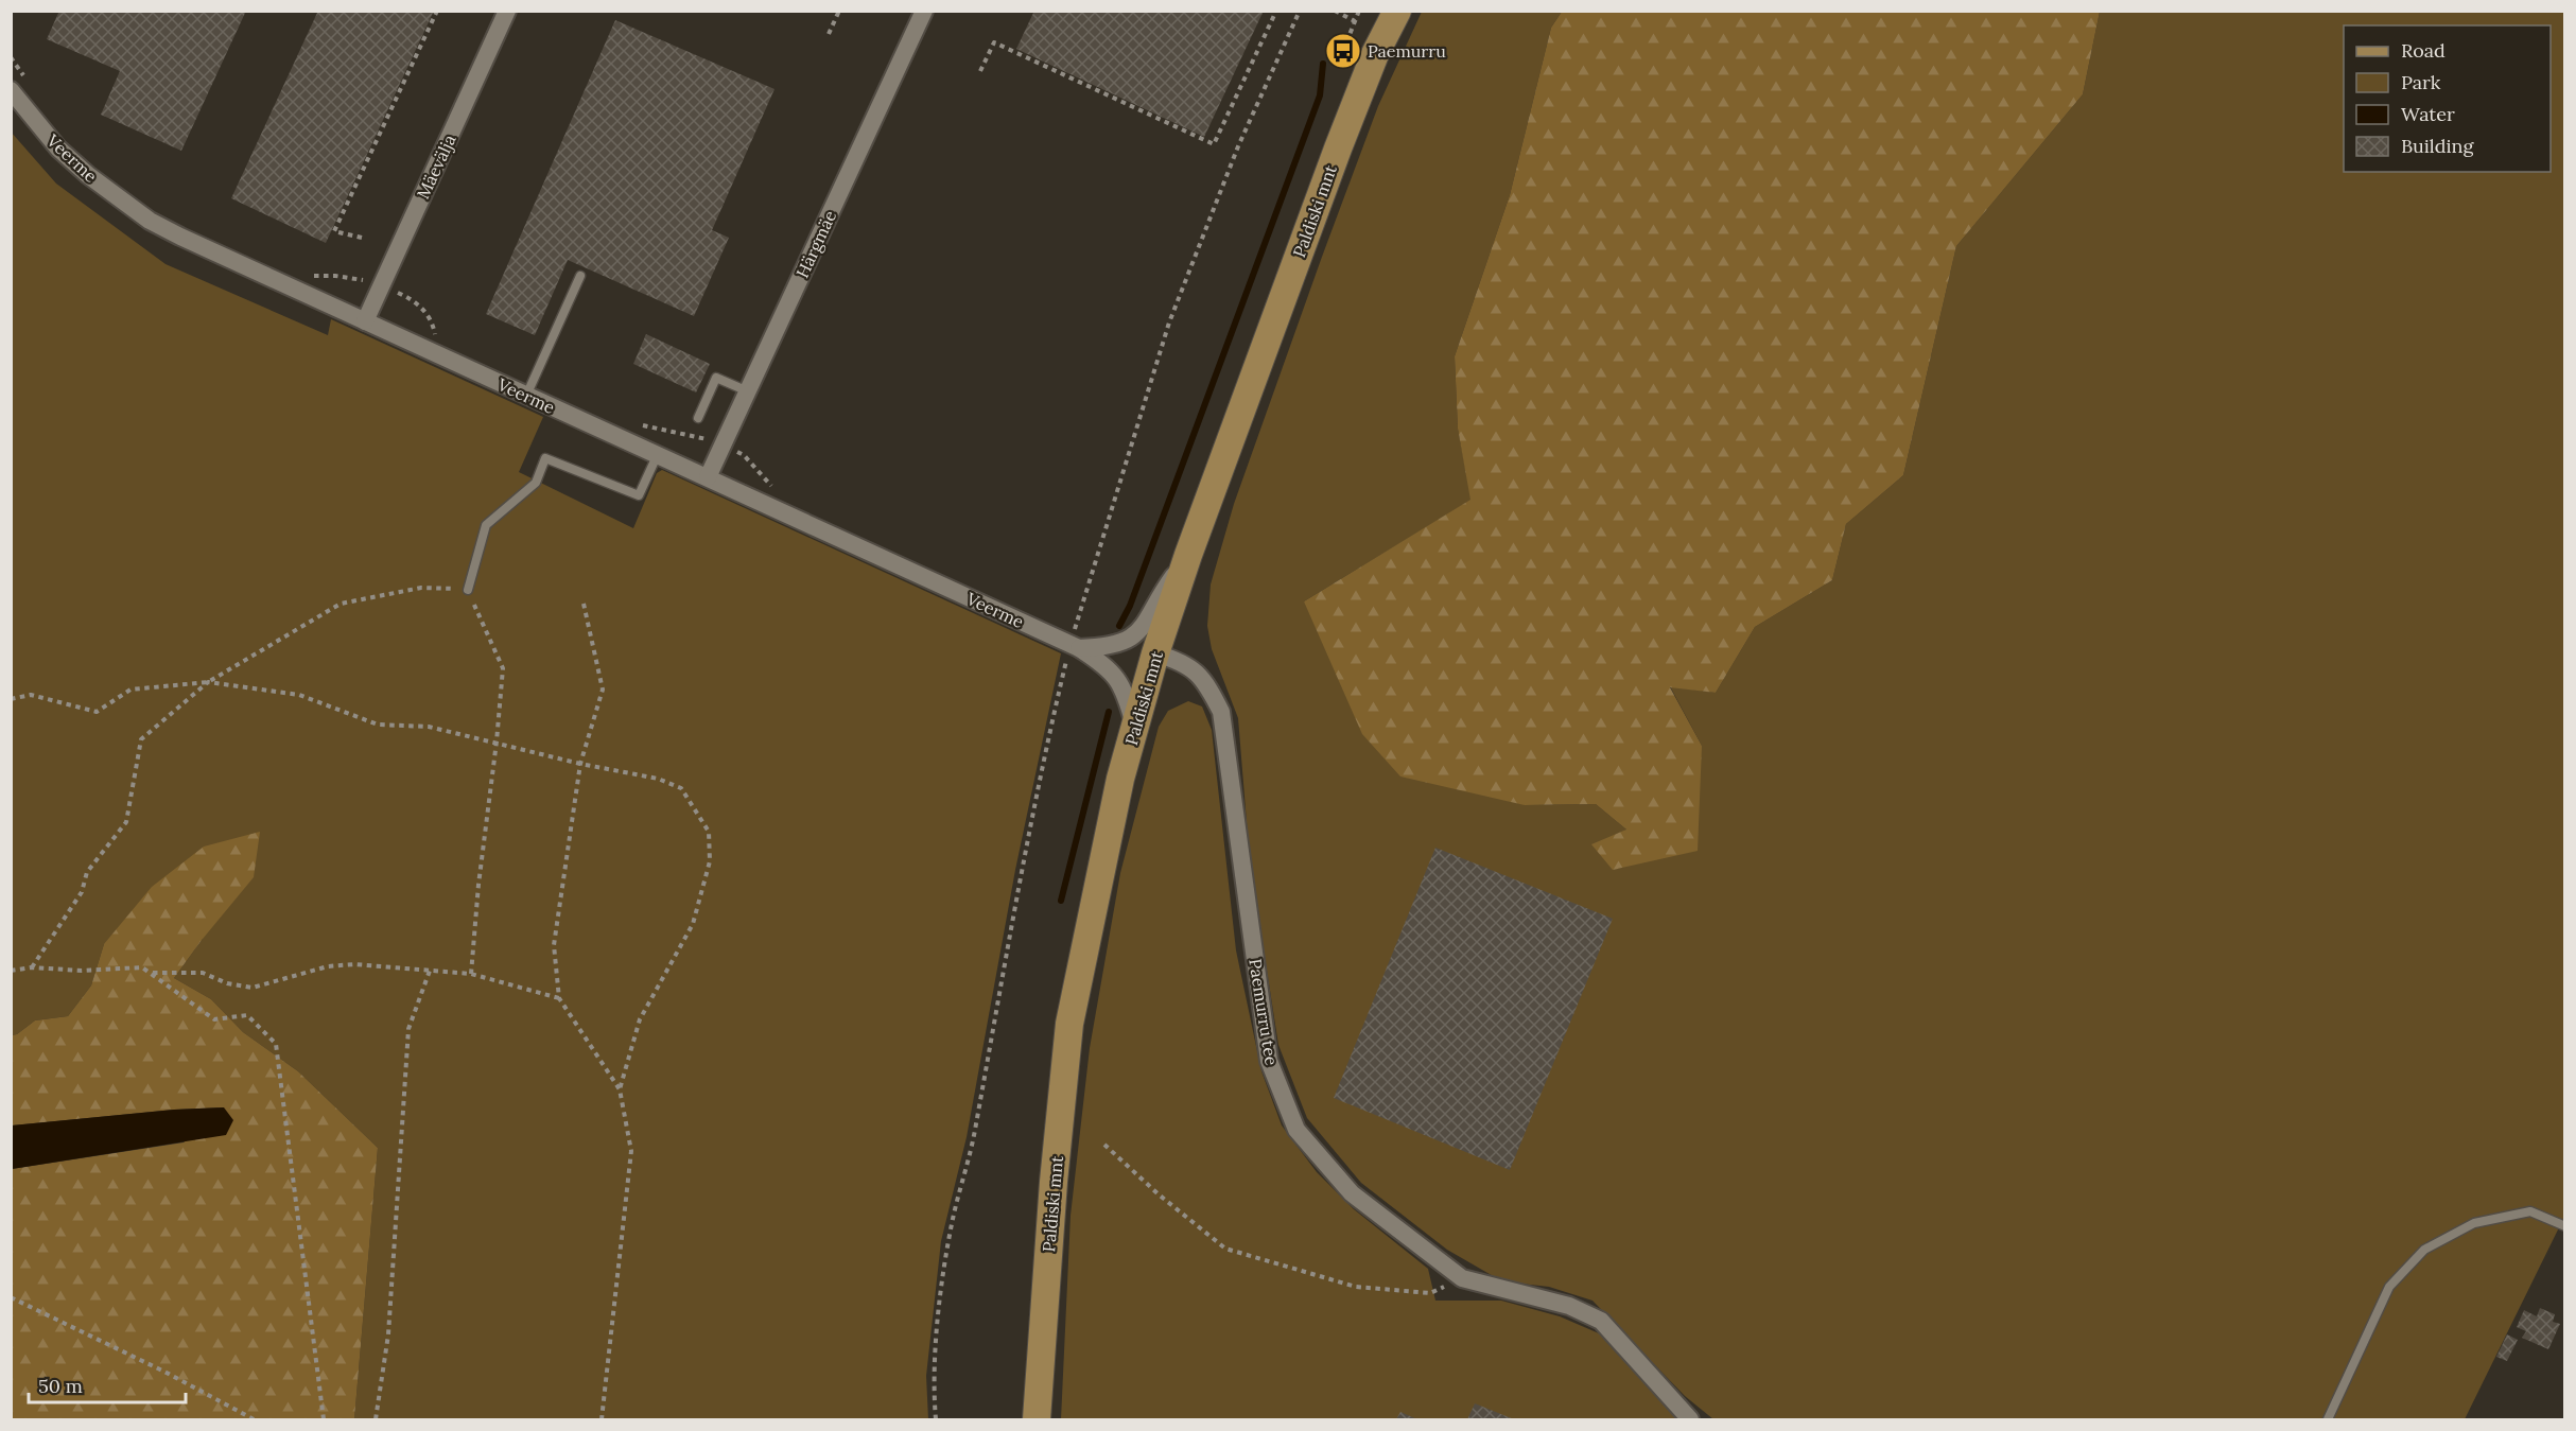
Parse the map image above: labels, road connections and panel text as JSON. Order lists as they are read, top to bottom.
{
  "streets": {
    "main road": ["Paldiski mnt"],
    "street": [
      "Veerme",
      "Mäevälja",
      "Härgmäe",
      "Paemurru tee"
    ]
  },
  "crossings": [
    ["Veerme", "Mäevälja"],
    ["Veerme", "Paldiski mnt"],
    ["Veerme", "Härgmäe"],
    ["Paldiski mnt", "Paemurru tee"]
  ],
  "places": {
    "bus stop": ["Paemurru"]
  },
  "legend": [
    "Road",
    "Park",
    "Water",
    "Building"
  ],
  "scale_bar": "50 m"
}
